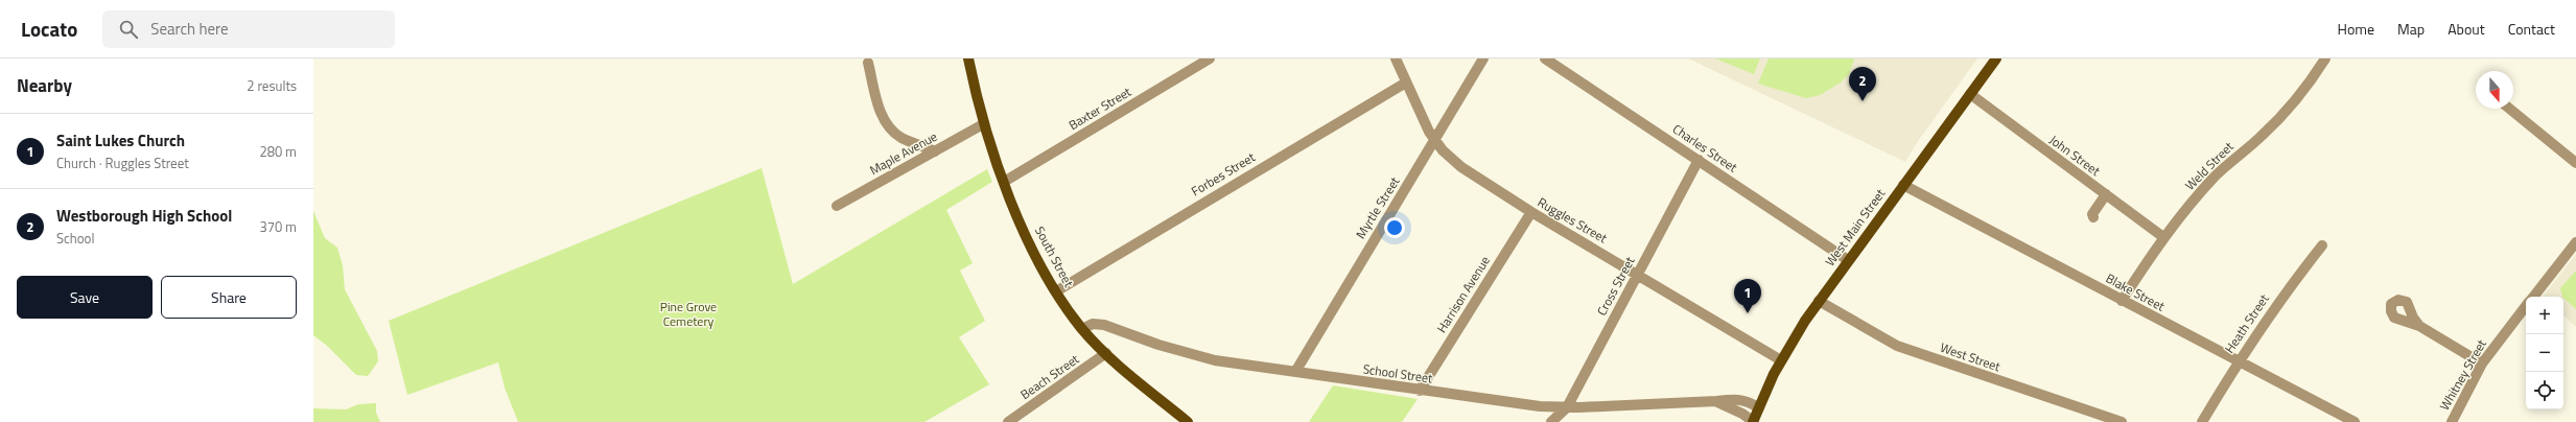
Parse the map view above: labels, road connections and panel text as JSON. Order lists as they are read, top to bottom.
{
  "streets": {
    "main road": ["West Main Street", "South Street"],
    "street": [
      "Baxter Street",
      "Charles Street",
      "Maple Avenue",
      "John Street",
      "Weld Street",
      "Forbes Street",
      "Myrtle Street",
      "Ruggles Street",
      "Cross Street",
      "Blake Street",
      "Harrison Avenue",
      "Heath Street",
      "West Street",
      "School Street",
      "Whitney Street",
      "Beach Street"
    ]
  },
  "crossings": [
    ["Baxter Street", "South Street"],
    ["Charles Street", "West Main Street"],
    ["Charles Street", "Cross Street"],
    ["Maple Avenue", "South Street"],
    ["John Street", "Weld Street"],
    ["John Street", "West Main Street"],
    ["Weld Street", "Blake Street"],
    ["Forbes Street", "Ruggles Street"],
    ["Forbes Street", "South Street"],
    ["Myrtle Street", "Ruggles Street"],
    ["Myrtle Street", "School Street"],
    ["Ruggles Street", "West Main Street"],
    ["Ruggles Street", "Cross Street"],
    ["Ruggles Street", "Harrison Avenue"],
    ["West Main Street", "Blake Street"],
    ["West Main Street", "West Street"],
    ["West Main Street", "School Street"],
    ["South Street", "School Street"],
    ["South Street", "Beach Street"],
    ["Cross Street", "School Street"],
    ["Blake Street", "Heath Street"],
    ["Harrison Avenue", "School Street"]
  ],
  "parks": ["Pine Grove Cemetery"],
  "north": "bottom",
  "page": {
    "header": "Locato",
    "search": "Search here",
    "nav": [
      "Home",
      "Map",
      "About",
      "Contact"
    ],
    "heading": ["Nearby", "2 results"],
    "pins": ["2", "1"],
    "list": [
      {
        "mark": "1",
        "name": "Saint Lukes Church",
        "note": "Church · Ruggles Street",
        "value": "280 m"
      },
      {
        "mark": "2",
        "name": "Westborough High School",
        "note": "School",
        "value": "370 m"
      }
    ],
    "buttons": ["Save", "Share"],
    "map_buttons": ["+", "−"]
  }
}
